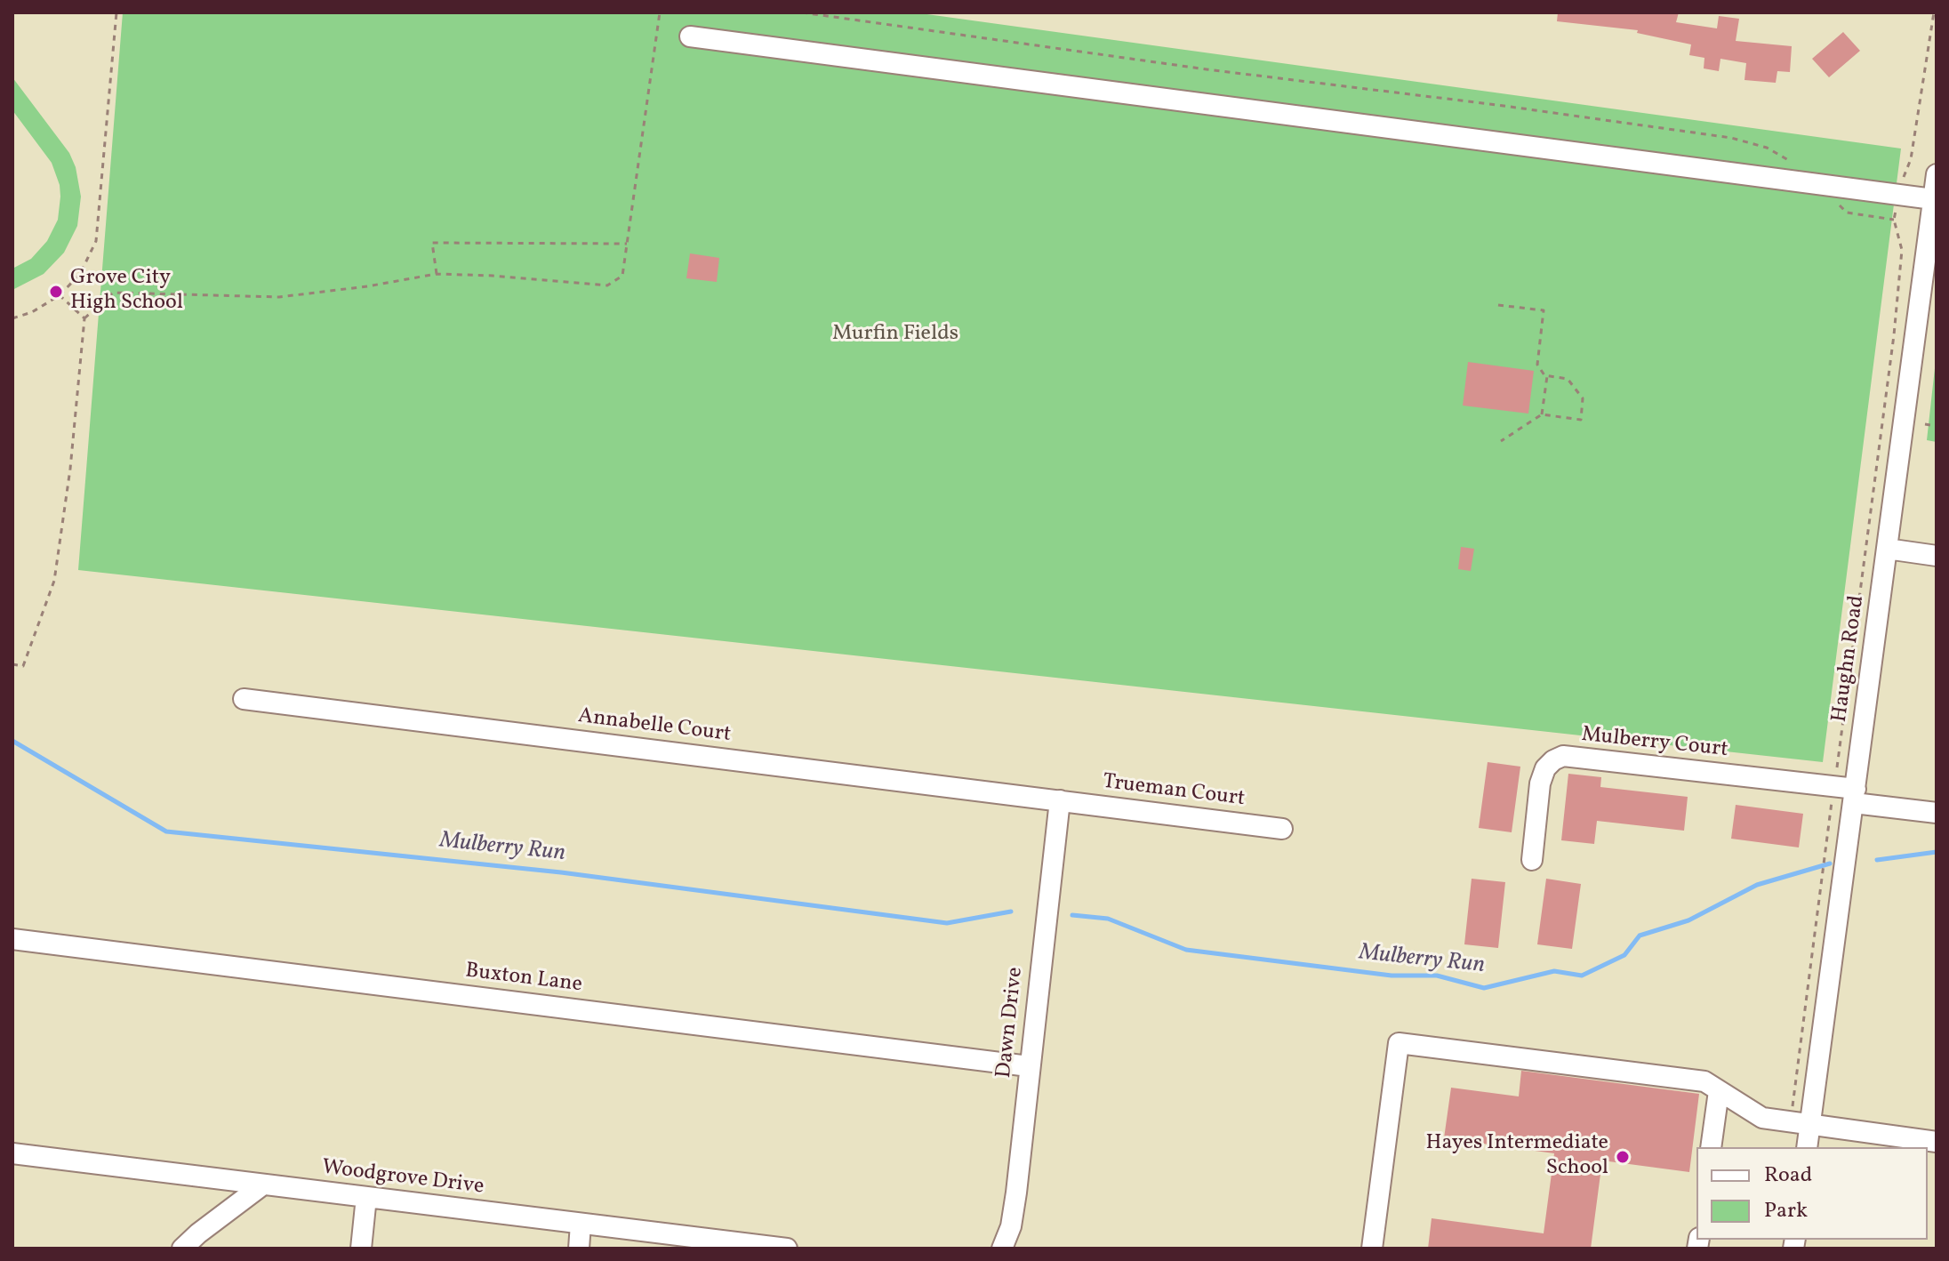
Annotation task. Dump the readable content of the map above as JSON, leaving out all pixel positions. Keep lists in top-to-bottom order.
{
  "streets": {
    "street": [
      "Haughn Road",
      "Annabelle Court",
      "Mulberry Court",
      "Trueman Court",
      "Buxton Lane",
      "Dawn Drive",
      "Woodgrove Drive"
    ]
  },
  "crossings": [
    ["Haughn Road", "Mulberry Court"],
    ["Annabelle Court", "Trueman Court"],
    ["Annabelle Court", "Dawn Drive"],
    ["Trueman Court", "Dawn Drive"],
    ["Buxton Lane", "Dawn Drive"]
  ],
  "water": ["Mulberry Run"],
  "parks": ["Murfin Fields"],
  "places": ["Grove City High School", "Hayes Intermediate School"],
  "legend": ["Road", "Park"]
}
